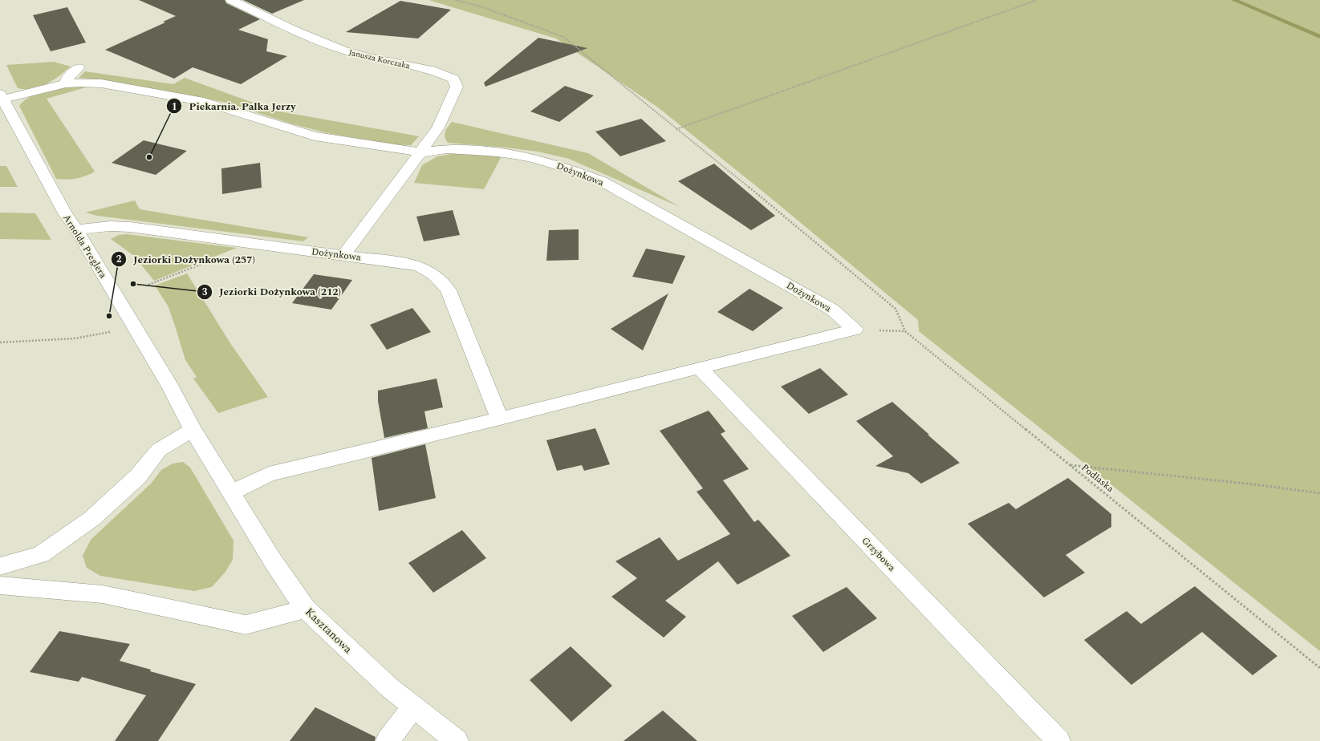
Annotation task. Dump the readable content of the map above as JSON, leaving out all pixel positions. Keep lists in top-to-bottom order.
{
  "streets": {
    "street": [
      "Janusza Korczaka",
      "Dożynkowa",
      "Arnolda Preglera",
      "Grzybowa",
      "Kasztanowa"
    ],
    "path": ["Podlaska"]
  },
  "crossings": [
    ["Janusza Korczaka", "Dożynkowa"],
    ["Dożynkowa", "Arnolda Preglera"],
    ["Arnolda Preglera", "Kasztanowa"]
  ],
  "places": ["Piekarnia. Palka Jerzy", "Jeziorki Dożynkowa (212)", "Jeziorki Dożynkowa (257)"]
}
